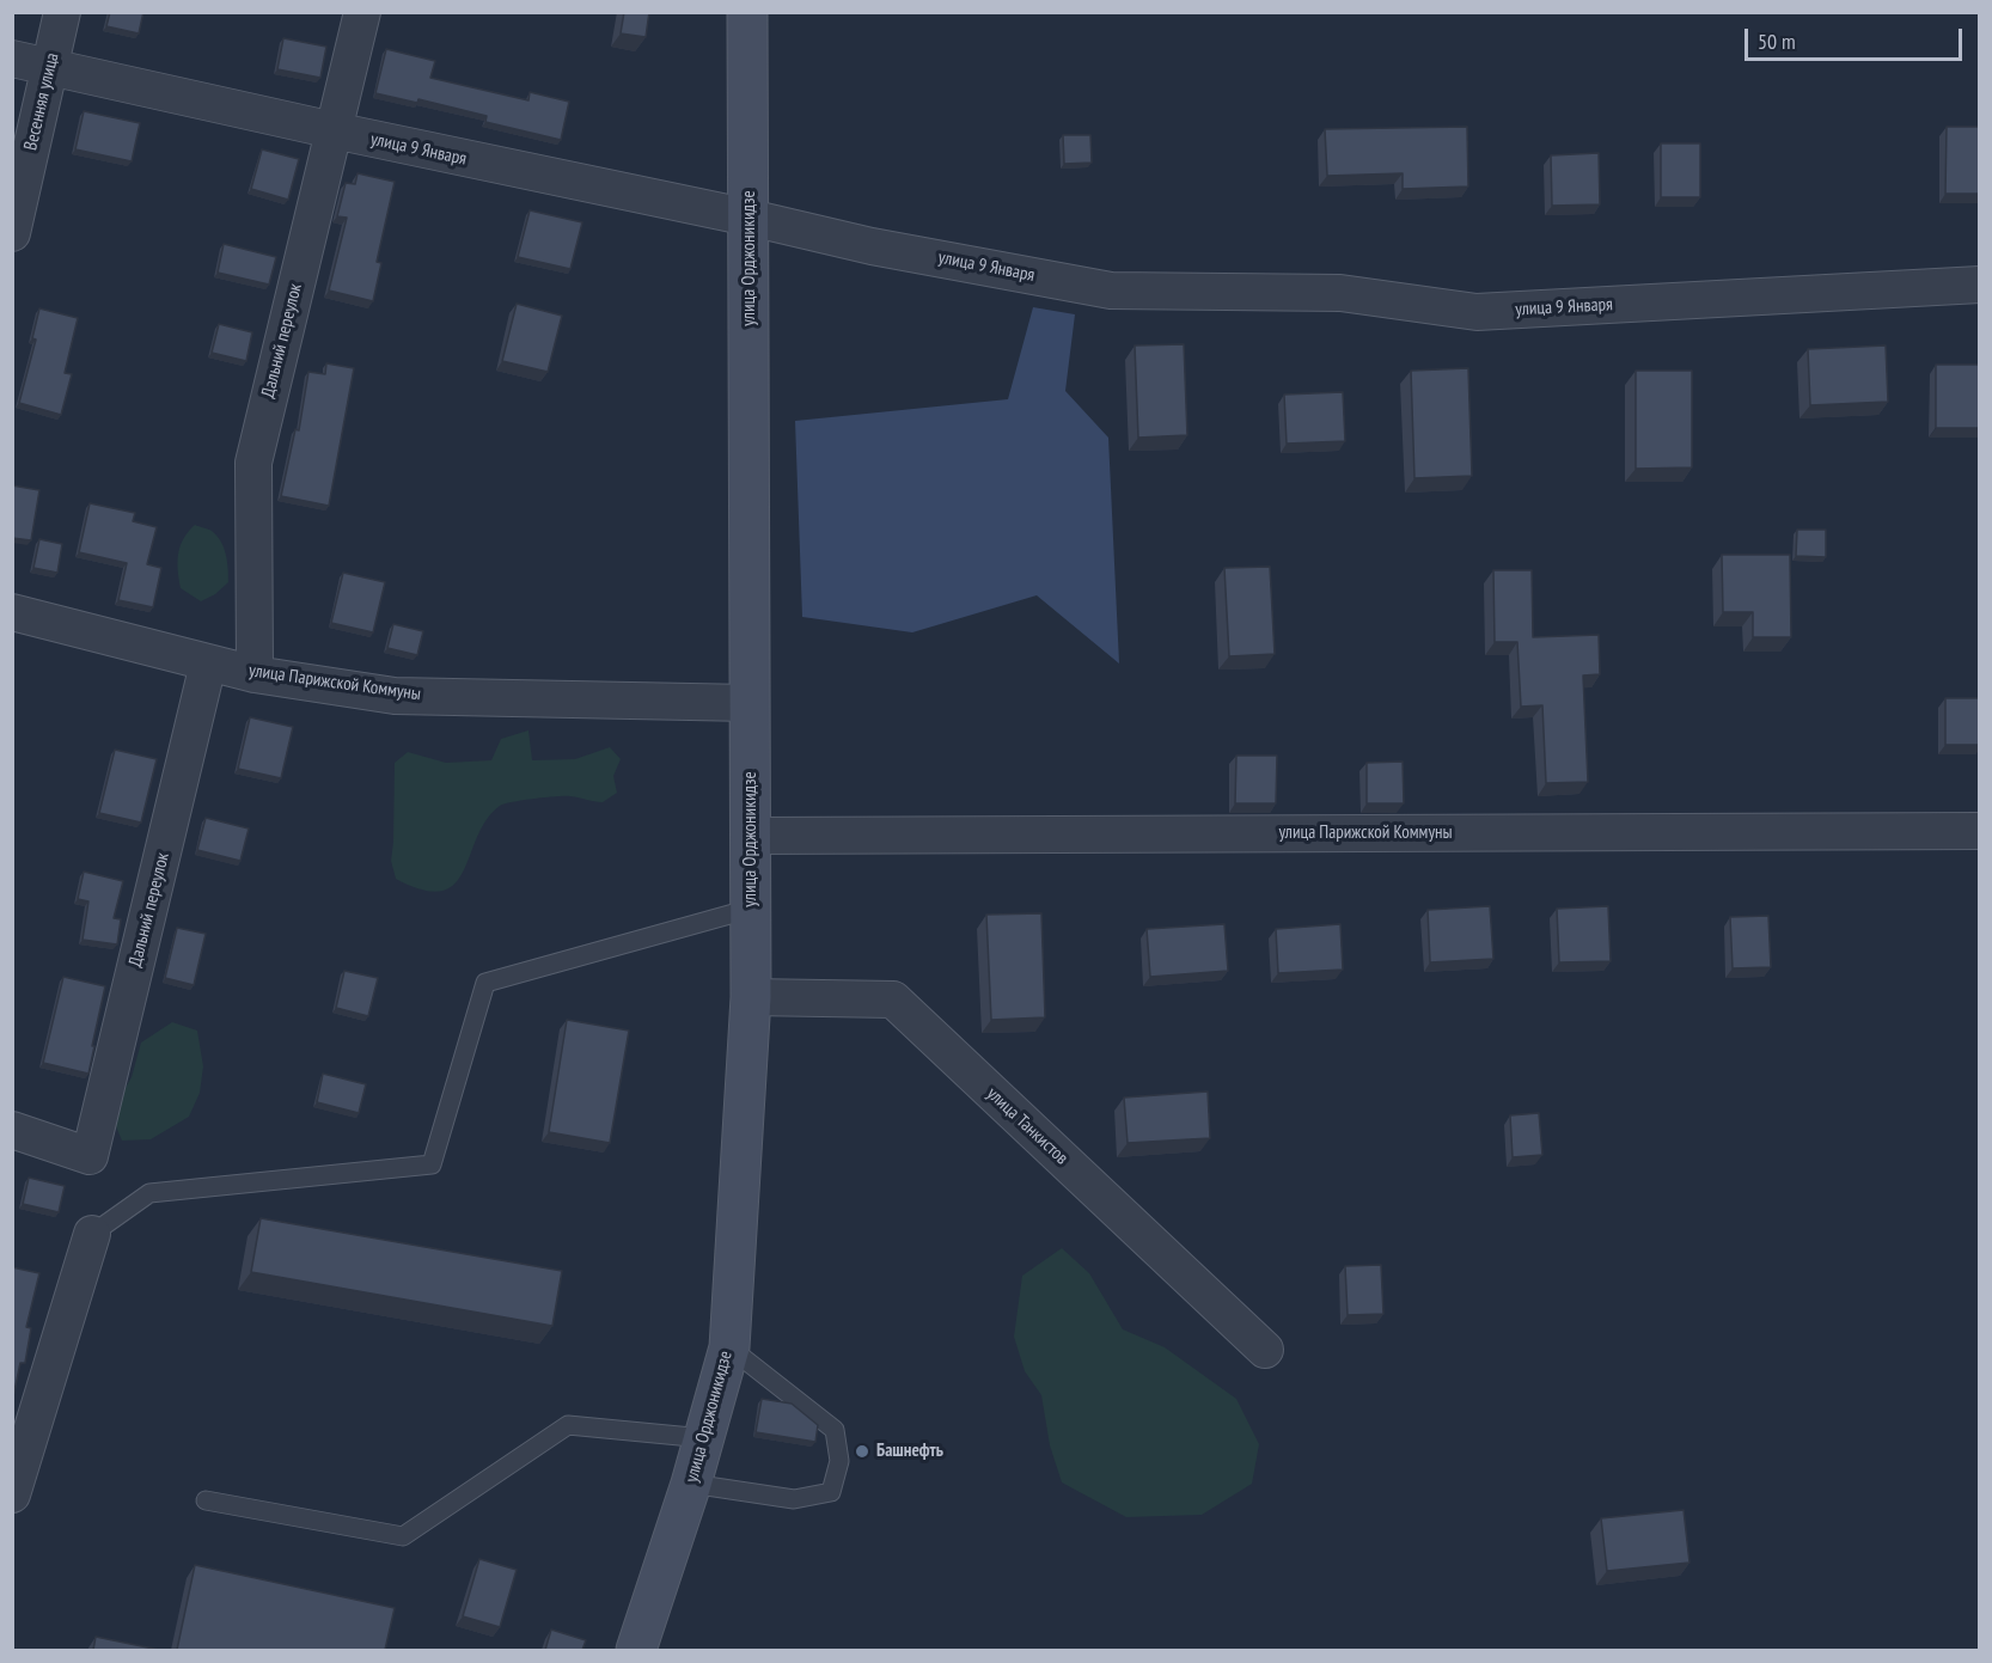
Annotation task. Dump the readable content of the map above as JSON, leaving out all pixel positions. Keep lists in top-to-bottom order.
{
  "streets": {
    "main road": ["улица Орджоникидзе"],
    "street": [
      "Весенняя улица",
      "улица 9 Января",
      "Дальний переулок",
      "улица Парижской Коммуны",
      "улица Танкистов"
    ]
  },
  "crossings": [
    ["Весенняя улица", "улица 9 Января"],
    ["улица 9 Января", "улица Орджоникидзе"],
    ["улица 9 Января", "Дальний переулок"],
    ["улица Орджоникидзе", "улица Парижской Коммуны"],
    ["улица Орджоникидзе", "улица Танкистов"],
    ["Дальний переулок", "улица Парижской Коммуны"]
  ],
  "places": ["Башнефть"],
  "scale_bar": "50 m"
}
